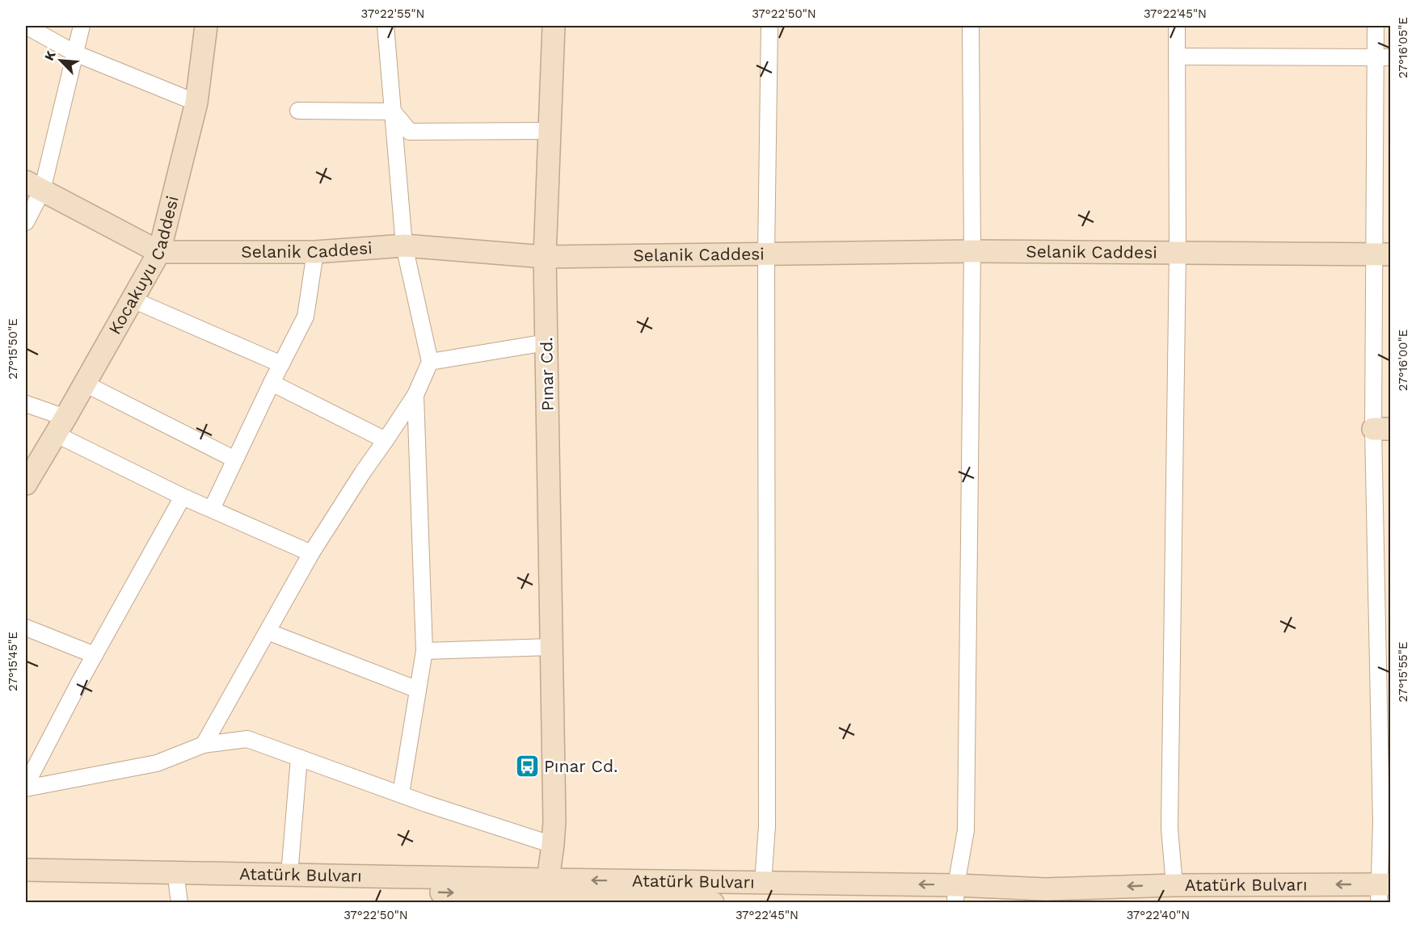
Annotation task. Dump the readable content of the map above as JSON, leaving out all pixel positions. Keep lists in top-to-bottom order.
{
  "streets": {
    "street": [
      "Selanik Caddesi",
      "Kocakuyu Caddesi",
      "Pınar Cd.",
      "Atatürk Bulvarı"
    ]
  },
  "crossings": [
    ["Selanik Caddesi", "Kocakuyu Caddesi"],
    ["Selanik Caddesi", "Pınar Cd."],
    ["Pınar Cd.", "Atatürk Bulvarı"]
  ],
  "places": {
    "bus stop": ["Pınar Cd."]
  },
  "north": "top left",
  "coordinates": [
    "37°22'55\"N",
    "37°22'50\"N",
    "37°22'45\"N",
    "27°16'05\"E",
    "27°15'50\"E",
    "27°16'00\"E",
    "27°15'45\"E",
    "27°15'55\"E",
    "37°22'40\"N"
  ]
}
